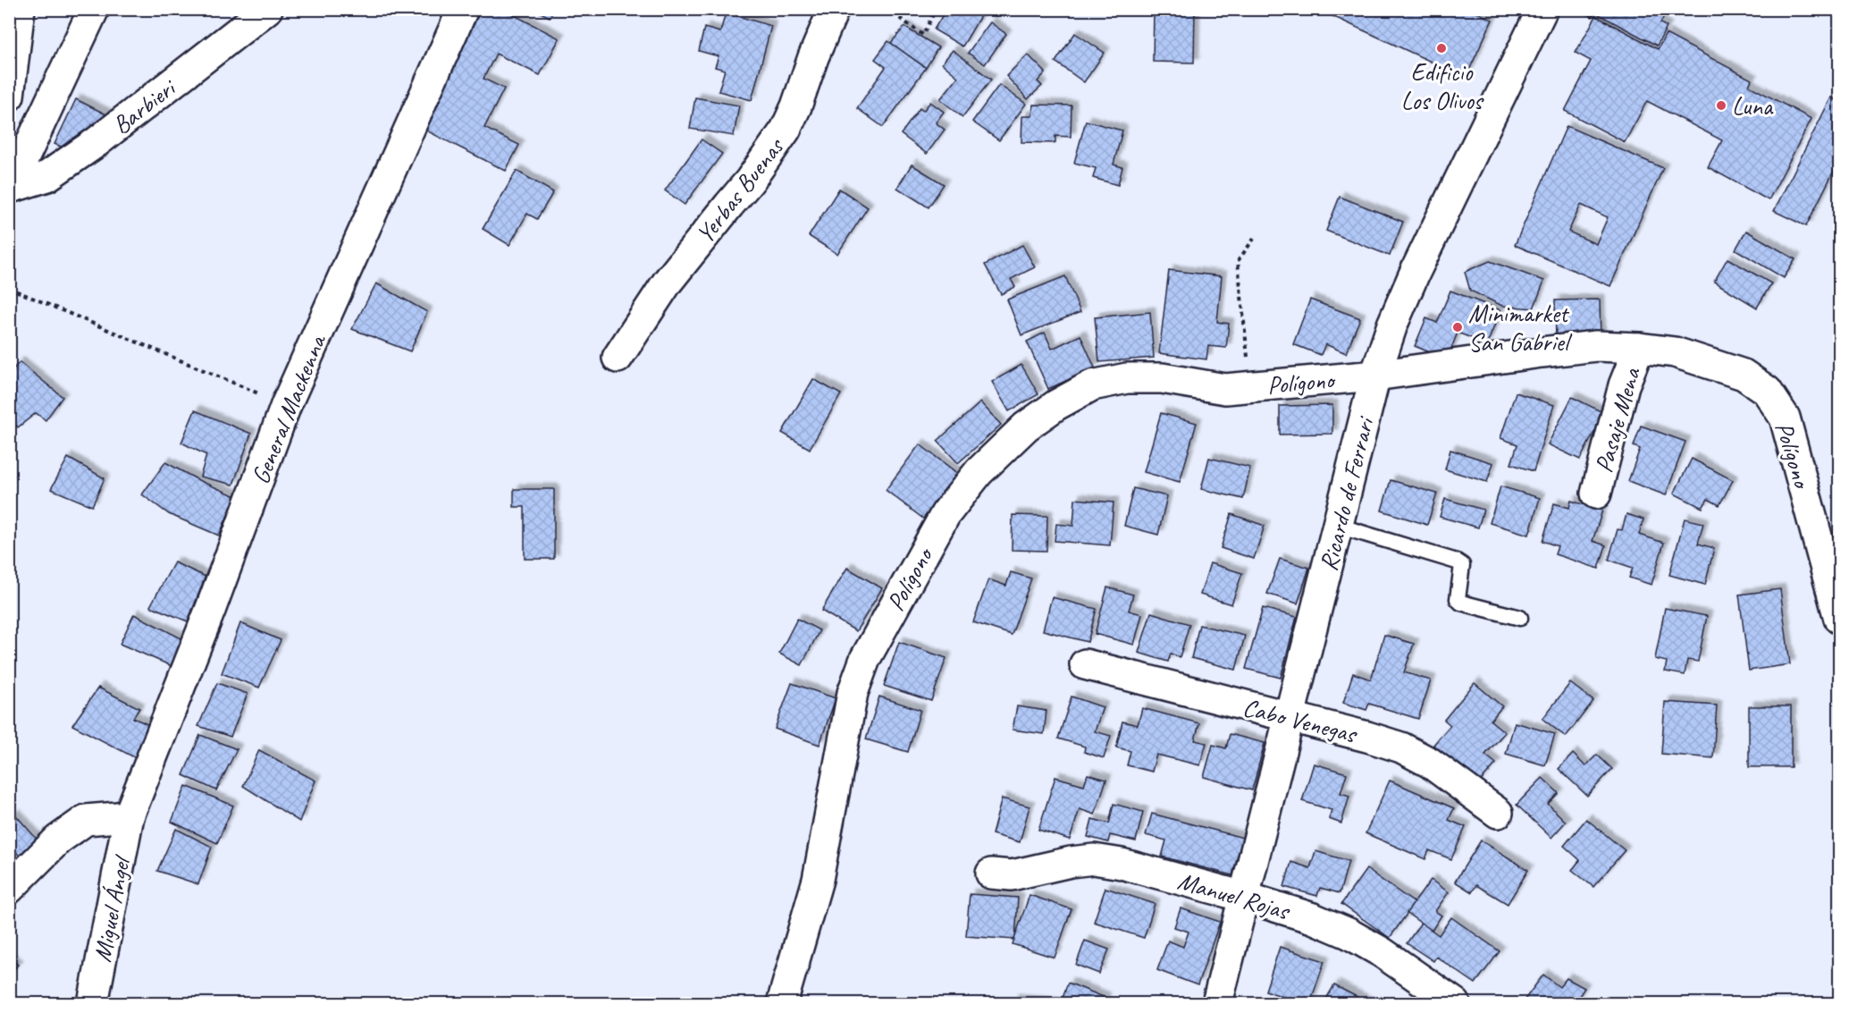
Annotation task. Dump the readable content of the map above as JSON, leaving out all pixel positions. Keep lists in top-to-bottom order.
{
  "streets": {
    "street": [
      "Barbieri",
      "Yerbas Buenas",
      "Polígono",
      "General Mackenna",
      "Pasaje Mena",
      "Ricardo de Ferrari",
      "Cabo Venegas",
      "Manuel Rojas",
      "Miguel Ángel"
    ]
  },
  "crossings": [
    ["Polígono", "Pasaje Mena"],
    ["Polígono", "Ricardo de Ferrari"],
    ["General Mackenna", "Miguel Ángel"],
    ["Ricardo de Ferrari", "Cabo Venegas"],
    ["Ricardo de Ferrari", "Manuel Rojas"]
  ],
  "places": ["Edificio Los Olivos", "Luna", "Minimarket San Gabriel"]
}
